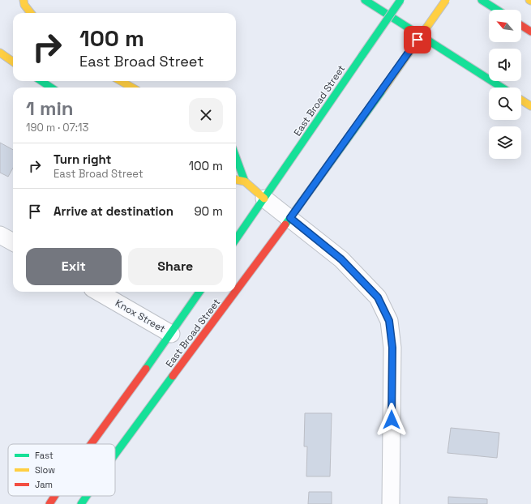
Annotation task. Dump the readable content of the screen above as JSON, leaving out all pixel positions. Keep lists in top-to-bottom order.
{
  "streets": {
    "main road": ["East Broad Street"],
    "street": ["Knox Street"]
  },
  "crossings": [
    ["East Broad Street", "Knox Street"]
  ],
  "legend": ["Fast", "Slow", "Jam"],
  "north": "top left",
  "page": {
    "turn": ["100 m", "East Broad Street"],
    "heading": ["1 min", "190 m · 07:13"],
    "list": [
      {
        "name": "Turn right",
        "note": "East Broad Street",
        "value": "100 m"
      },
      {
        "name": "Arrive at destination",
        "value": "90 m"
      }
    ],
    "buttons": ["Exit", "Share"]
  }
}
